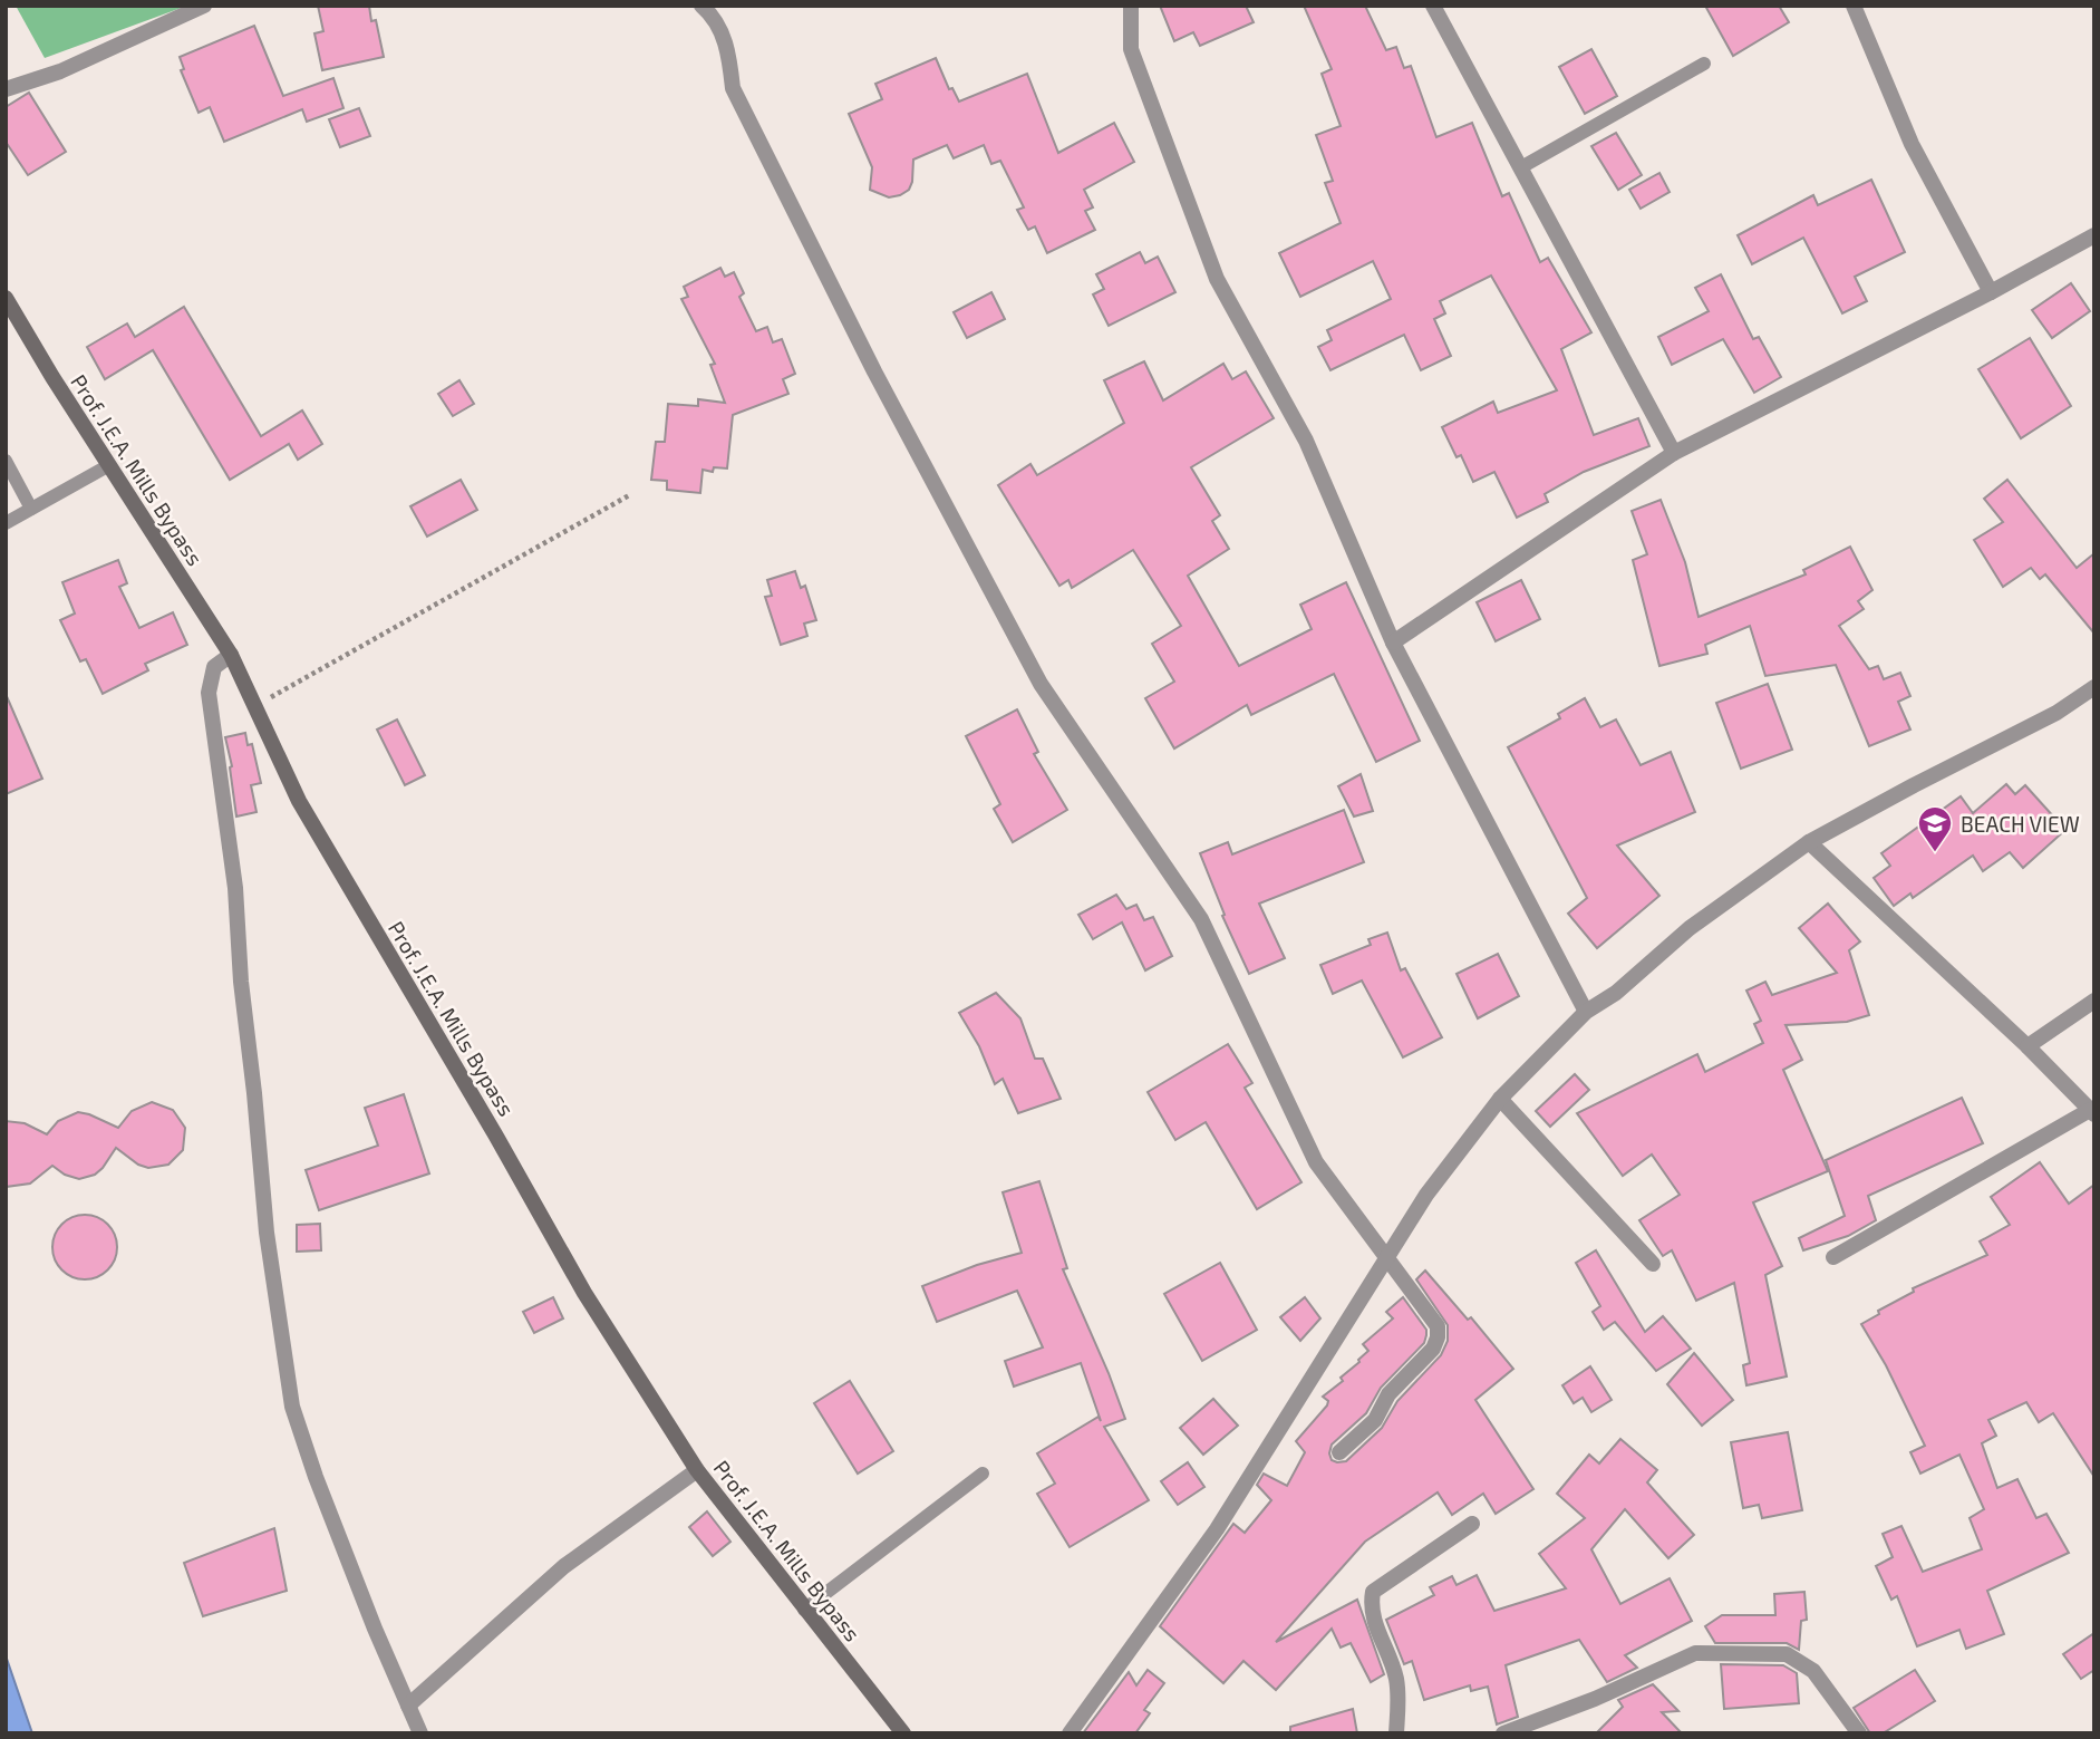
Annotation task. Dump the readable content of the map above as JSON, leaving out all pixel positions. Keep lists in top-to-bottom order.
{
  "streets": {
    "street": ["Prof. J.E.A. Mills Bypass"]
  },
  "places": {
    "school or university": ["BEACH VIEW"]
  }
}
